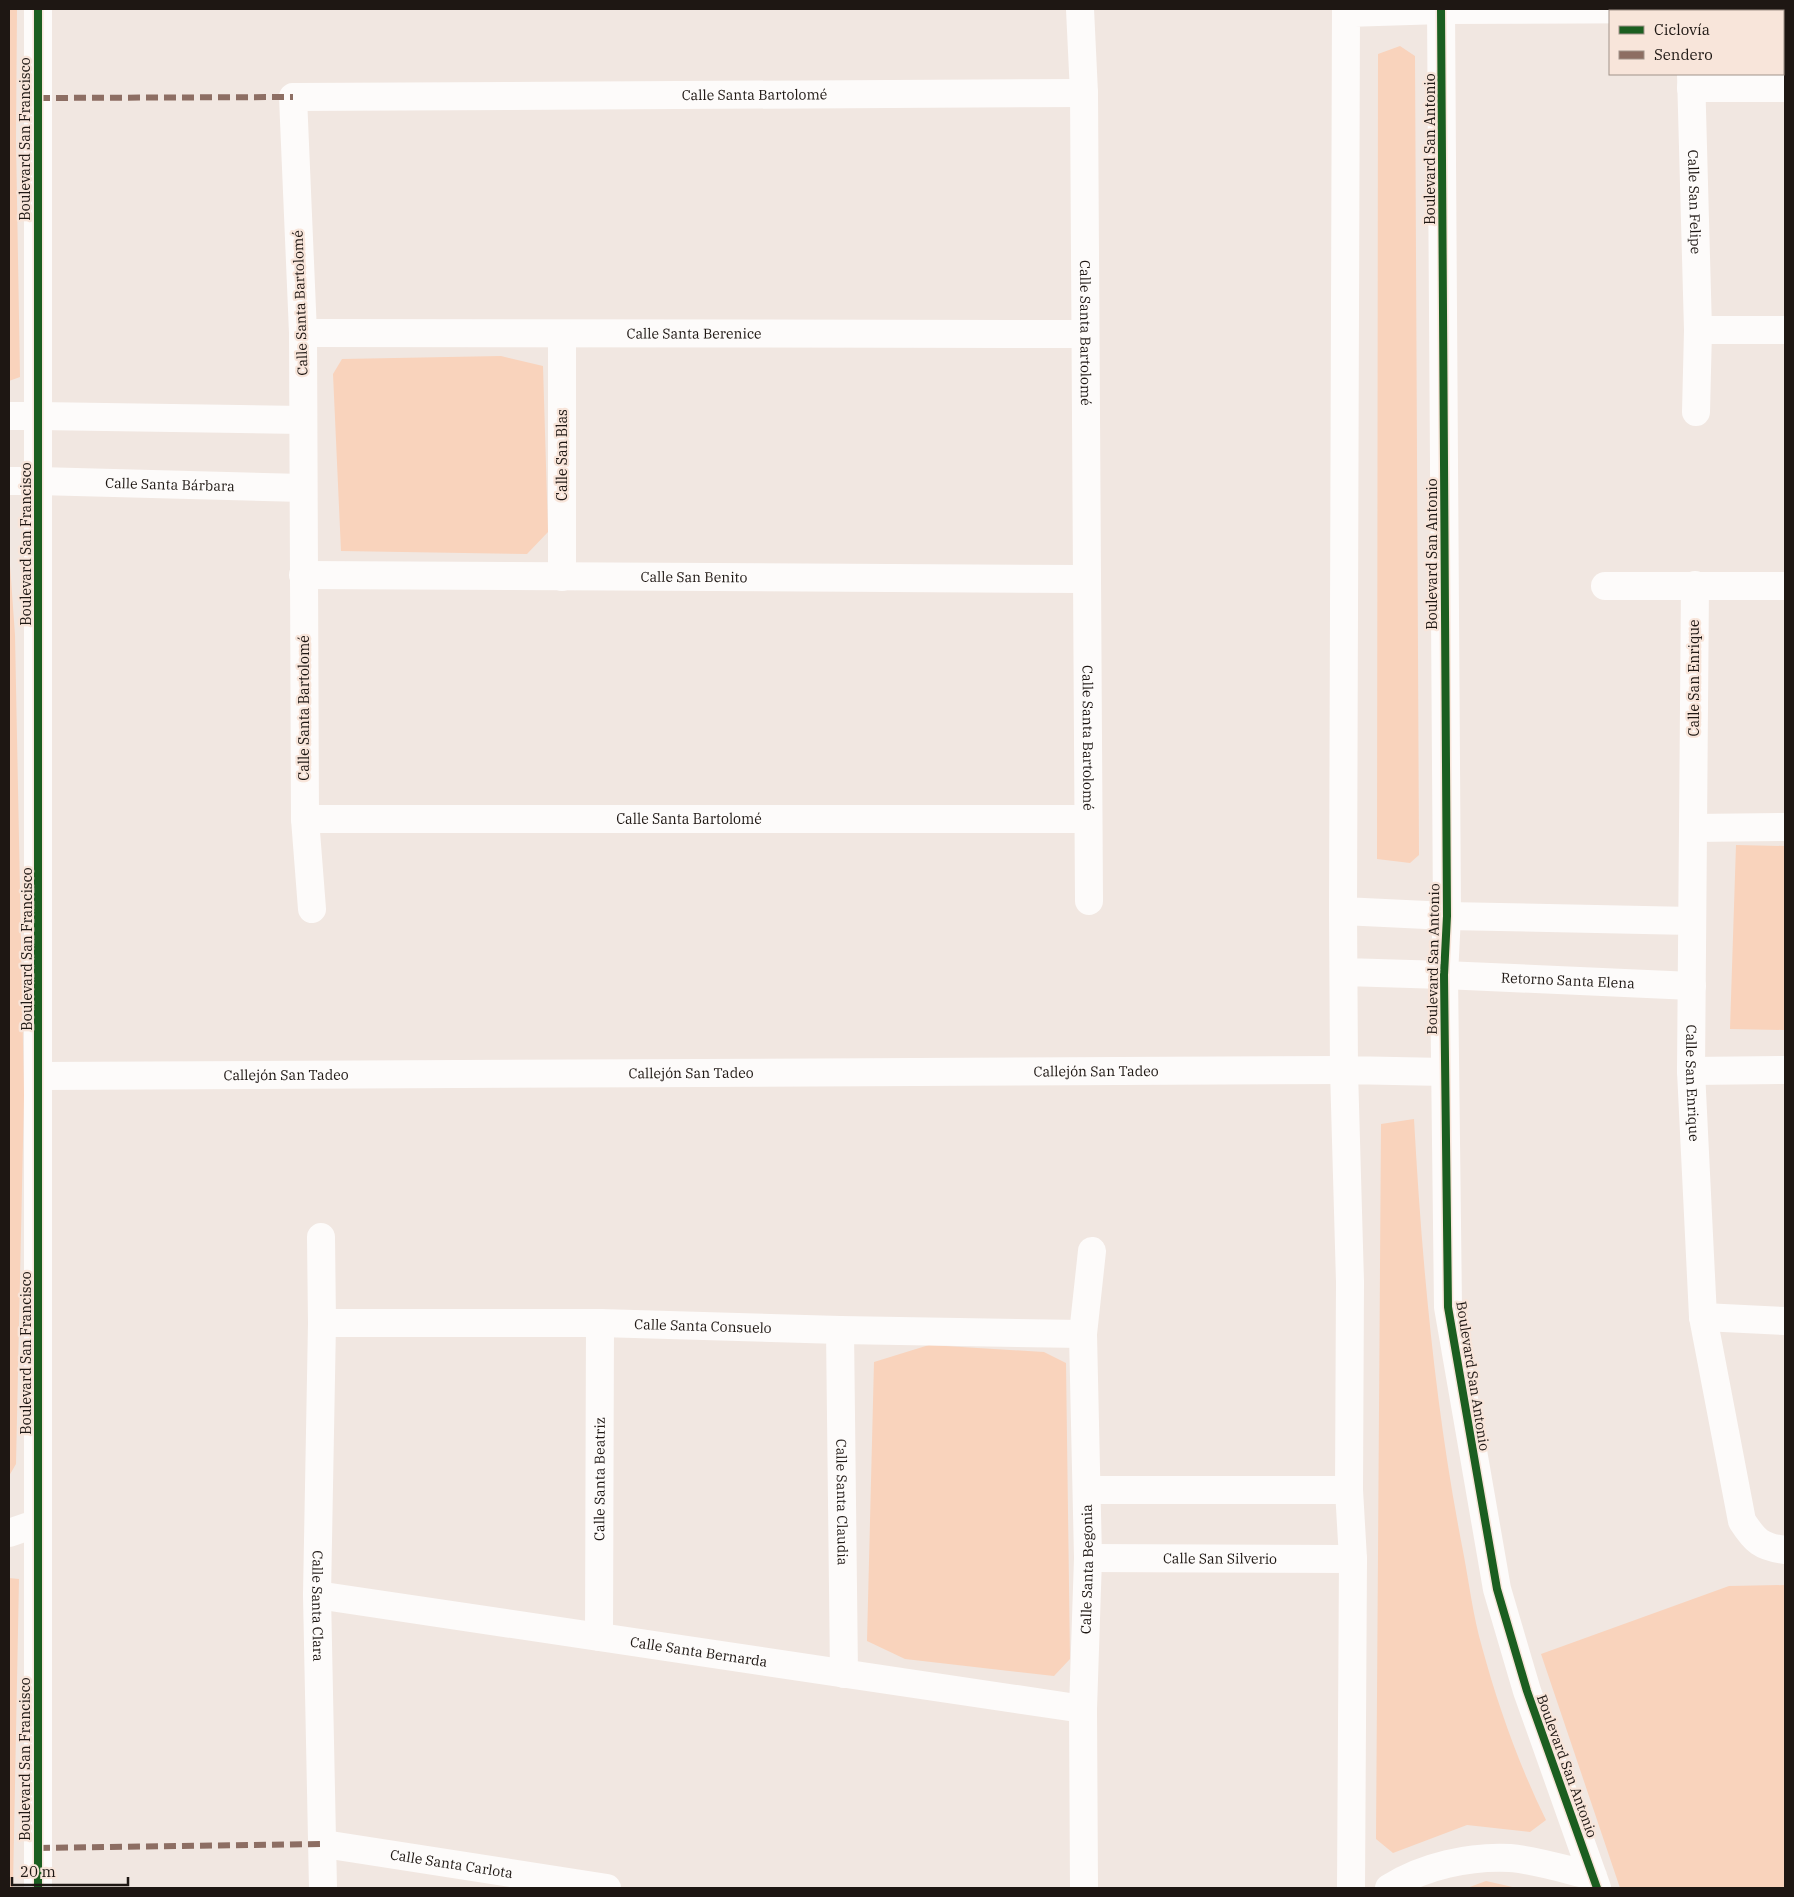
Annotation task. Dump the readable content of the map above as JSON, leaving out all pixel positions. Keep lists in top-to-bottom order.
{
  "streets": {
    "street": [
      "Calle Santa Bartolomé",
      "Boulevard San Francisco",
      "Boulevard San Antonio",
      "Calle San Felipe",
      "Calle Santa Berenice",
      "Calle San Blas",
      "Calle Santa Bárbara",
      "Calle San Benito",
      "Calle San Enrique",
      "Retorno Santa Elena",
      "Callejón San Tadeo",
      "Calle Santa Consuelo",
      "Calle Santa Beatriz",
      "Calle Santa Claudia",
      "Calle San Silverio",
      "Calle Santa Begonia",
      "Calle Santa Clara",
      "Calle Santa Bernarda",
      "Calle Santa Carlota"
    ]
  },
  "crossings": [
    ["Calle Santa Bartolomé", "Calle Santa Berenice"],
    ["Calle Santa Bartolomé", "Calle Santa Bárbara"],
    ["Calle Santa Bartolomé", "Calle San Benito"],
    ["Boulevard San Francisco", "Calle Santa Bárbara"],
    ["Boulevard San Francisco", "Callejón San Tadeo"],
    ["Boulevard San Antonio", "Retorno Santa Elena"],
    ["Boulevard San Antonio", "Callejón San Tadeo"],
    ["Calle Santa Berenice", "Calle San Blas"],
    ["Calle San Blas", "Calle San Benito"],
    ["Calle San Enrique", "Retorno Santa Elena"],
    ["Calle Santa Consuelo", "Calle Santa Beatriz"],
    ["Calle Santa Consuelo", "Calle Santa Claudia"],
    ["Calle Santa Consuelo", "Calle Santa Begonia"],
    ["Calle Santa Consuelo", "Calle Santa Clara"],
    ["Calle Santa Beatriz", "Calle Santa Bernarda"],
    ["Calle Santa Claudia", "Calle Santa Bernarda"],
    ["Calle San Silverio", "Calle Santa Begonia"],
    ["Calle Santa Begonia", "Calle Santa Bernarda"],
    ["Calle Santa Clara", "Calle Santa Bernarda"],
    ["Calle Santa Clara", "Calle Santa Carlota"]
  ],
  "legend": ["Ciclovía", "Sendero"],
  "scale_bar": "20 m"
}
